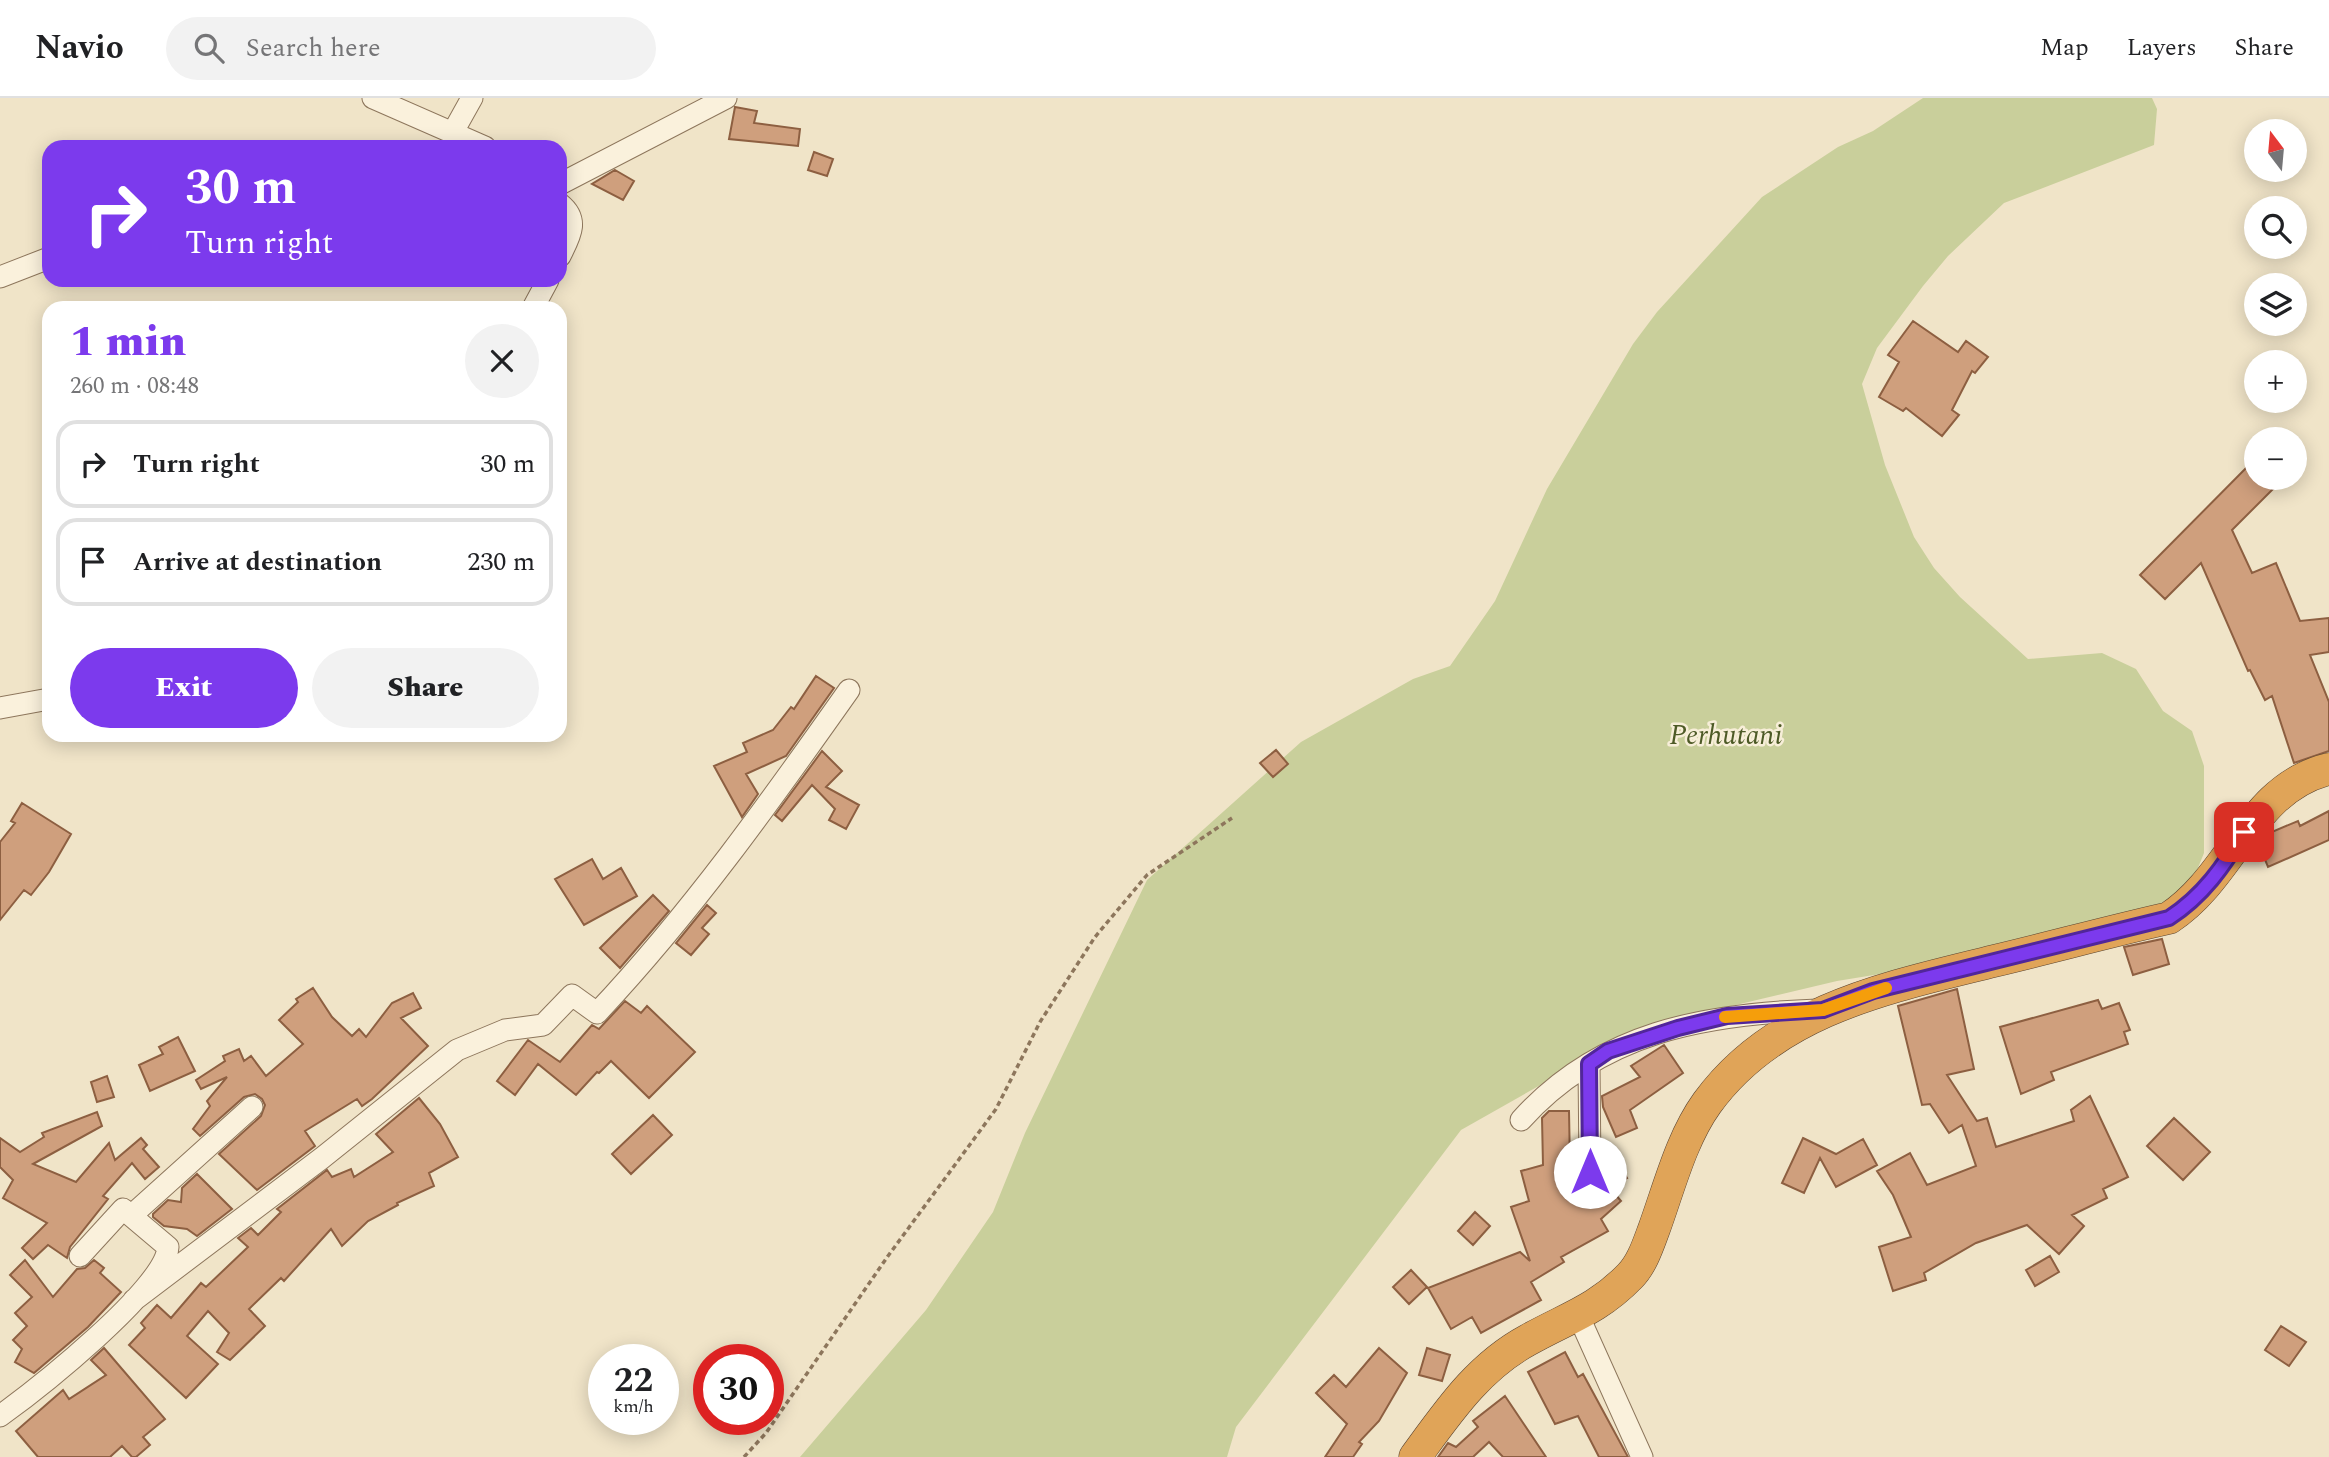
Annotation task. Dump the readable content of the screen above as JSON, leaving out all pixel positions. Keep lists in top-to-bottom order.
{
  "parks": ["Perhutani"],
  "north": "top",
  "page": {
    "header": "Navio",
    "search": "Search here",
    "nav": ["Map", "Layers", "Share"],
    "map_buttons": ["+", "−"],
    "turn": ["30 m", "Turn right"],
    "heading": ["1 min", "260 m · 08:48"],
    "list": [
      {
        "name": "Turn right",
        "value": "30 m"
      },
      {
        "name": "Arrive at destination",
        "value": "230 m"
      }
    ],
    "buttons": ["Exit", "Share"],
    "speed": "22 km/h",
    "limit": "30"
  }
}
